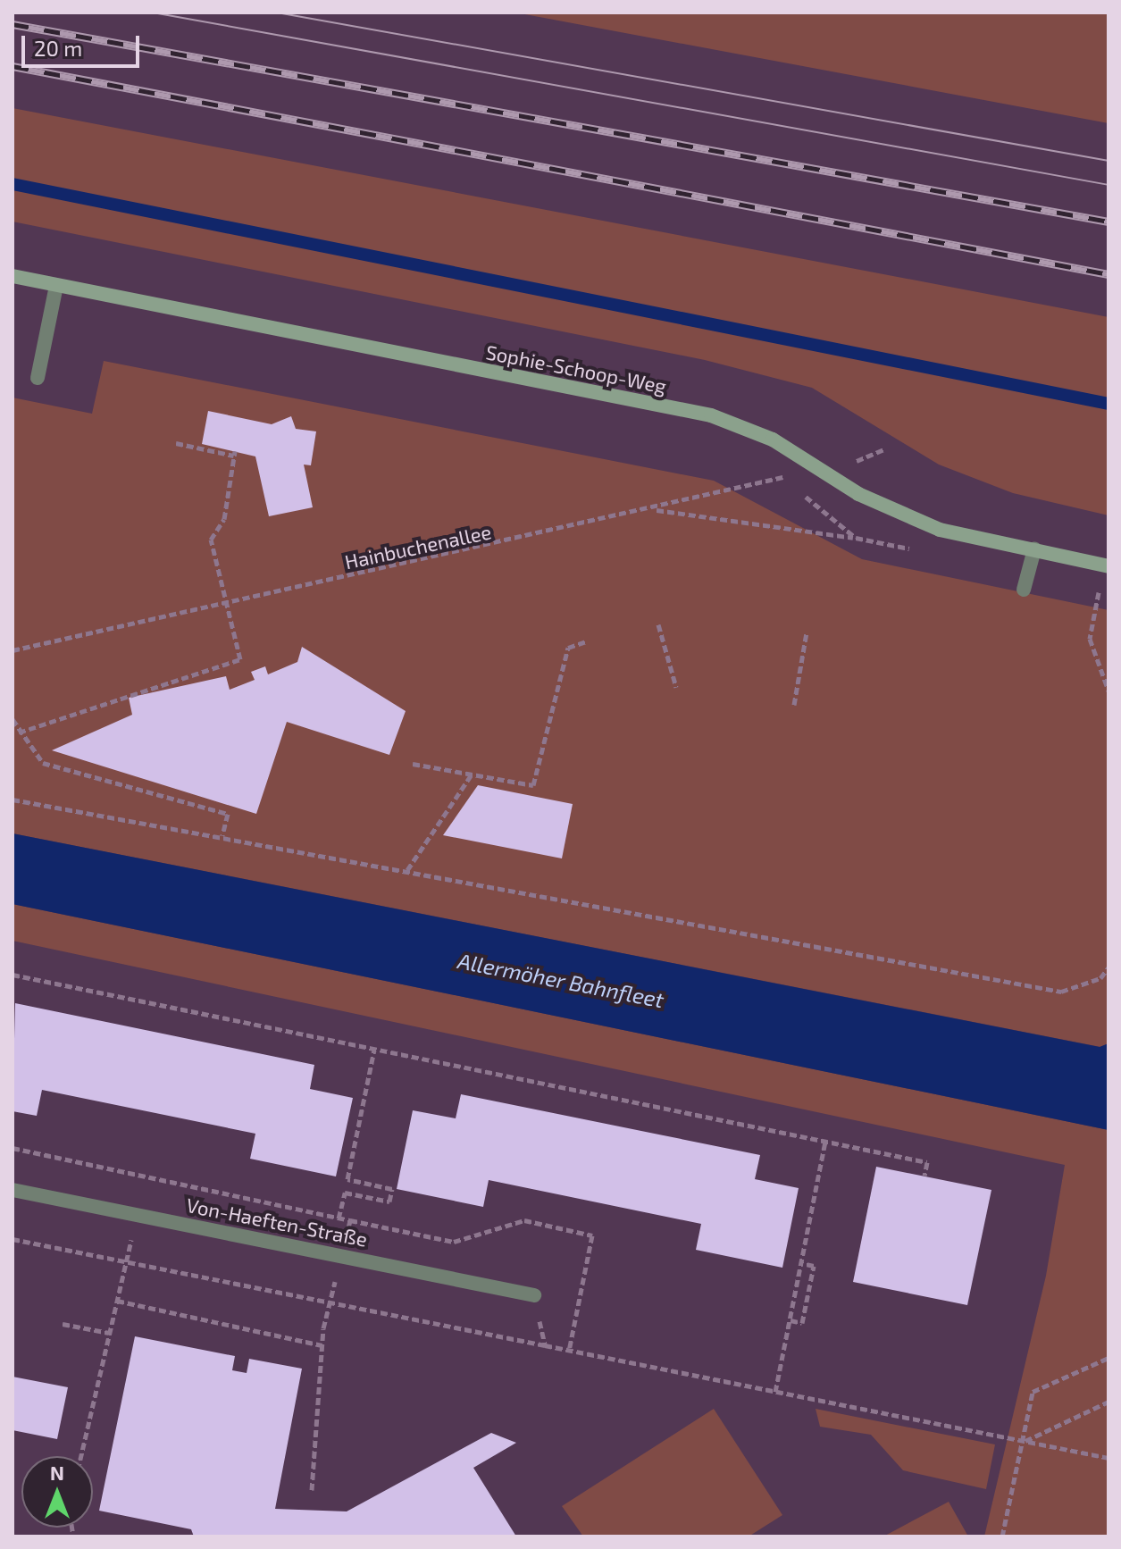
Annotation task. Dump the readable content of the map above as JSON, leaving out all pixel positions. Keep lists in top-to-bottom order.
{
  "streets": {
    "street": ["Sophie-Schoop-Weg", "Von-Haeften-Straße"],
    "path": ["Hainbuchenallee"]
  },
  "crossings": [
    ["Sophie-Schoop-Weg", "Hainbuchenallee"]
  ],
  "water": ["Allermöher Bahnfleet"],
  "scale_bar": "20 m",
  "north": "top"
}
